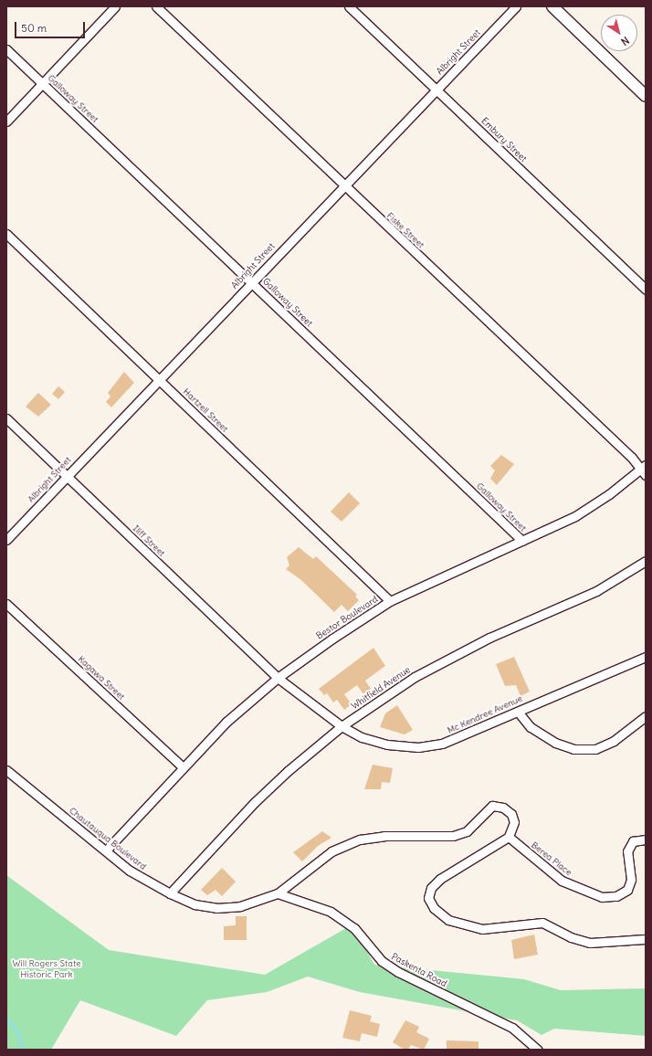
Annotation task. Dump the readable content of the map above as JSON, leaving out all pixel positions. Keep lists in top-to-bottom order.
{
  "streets": {
    "street": [
      "Albright Street",
      "Galloway Street",
      "Embury Street",
      "Fiske Street",
      "Hartzell Street",
      "Iliff Street",
      "Bestor Boulevard",
      "Kagawa Street",
      "Whitfield Avenue",
      "Mc Kendree Avenue",
      "Chautauqua Boulevard",
      "Berea Place",
      "Paskenta Road"
    ]
  },
  "crossings": [
    ["Albright Street", "Galloway Street"],
    ["Albright Street", "Embury Street"],
    ["Albright Street", "Fiske Street"],
    ["Albright Street", "Hartzell Street"],
    ["Albright Street", "Iliff Street"],
    ["Galloway Street", "Bestor Boulevard"],
    ["Fiske Street", "Bestor Boulevard"],
    ["Hartzell Street", "Bestor Boulevard"],
    ["Iliff Street", "Bestor Boulevard"],
    ["Iliff Street", "Mc Kendree Avenue"],
    ["Bestor Boulevard", "Kagawa Street"],
    ["Bestor Boulevard", "Mc Kendree Avenue"],
    ["Bestor Boulevard", "Chautauqua Boulevard"],
    ["Whitfield Avenue", "Mc Kendree Avenue"],
    ["Whitfield Avenue", "Chautauqua Boulevard"],
    ["Chautauqua Boulevard", "Berea Place"],
    ["Chautauqua Boulevard", "Paskenta Road"]
  ],
  "parks": ["Will Rogers State Historic Park"],
  "scale_bar": "50 m",
  "north": "bottom right"
}
